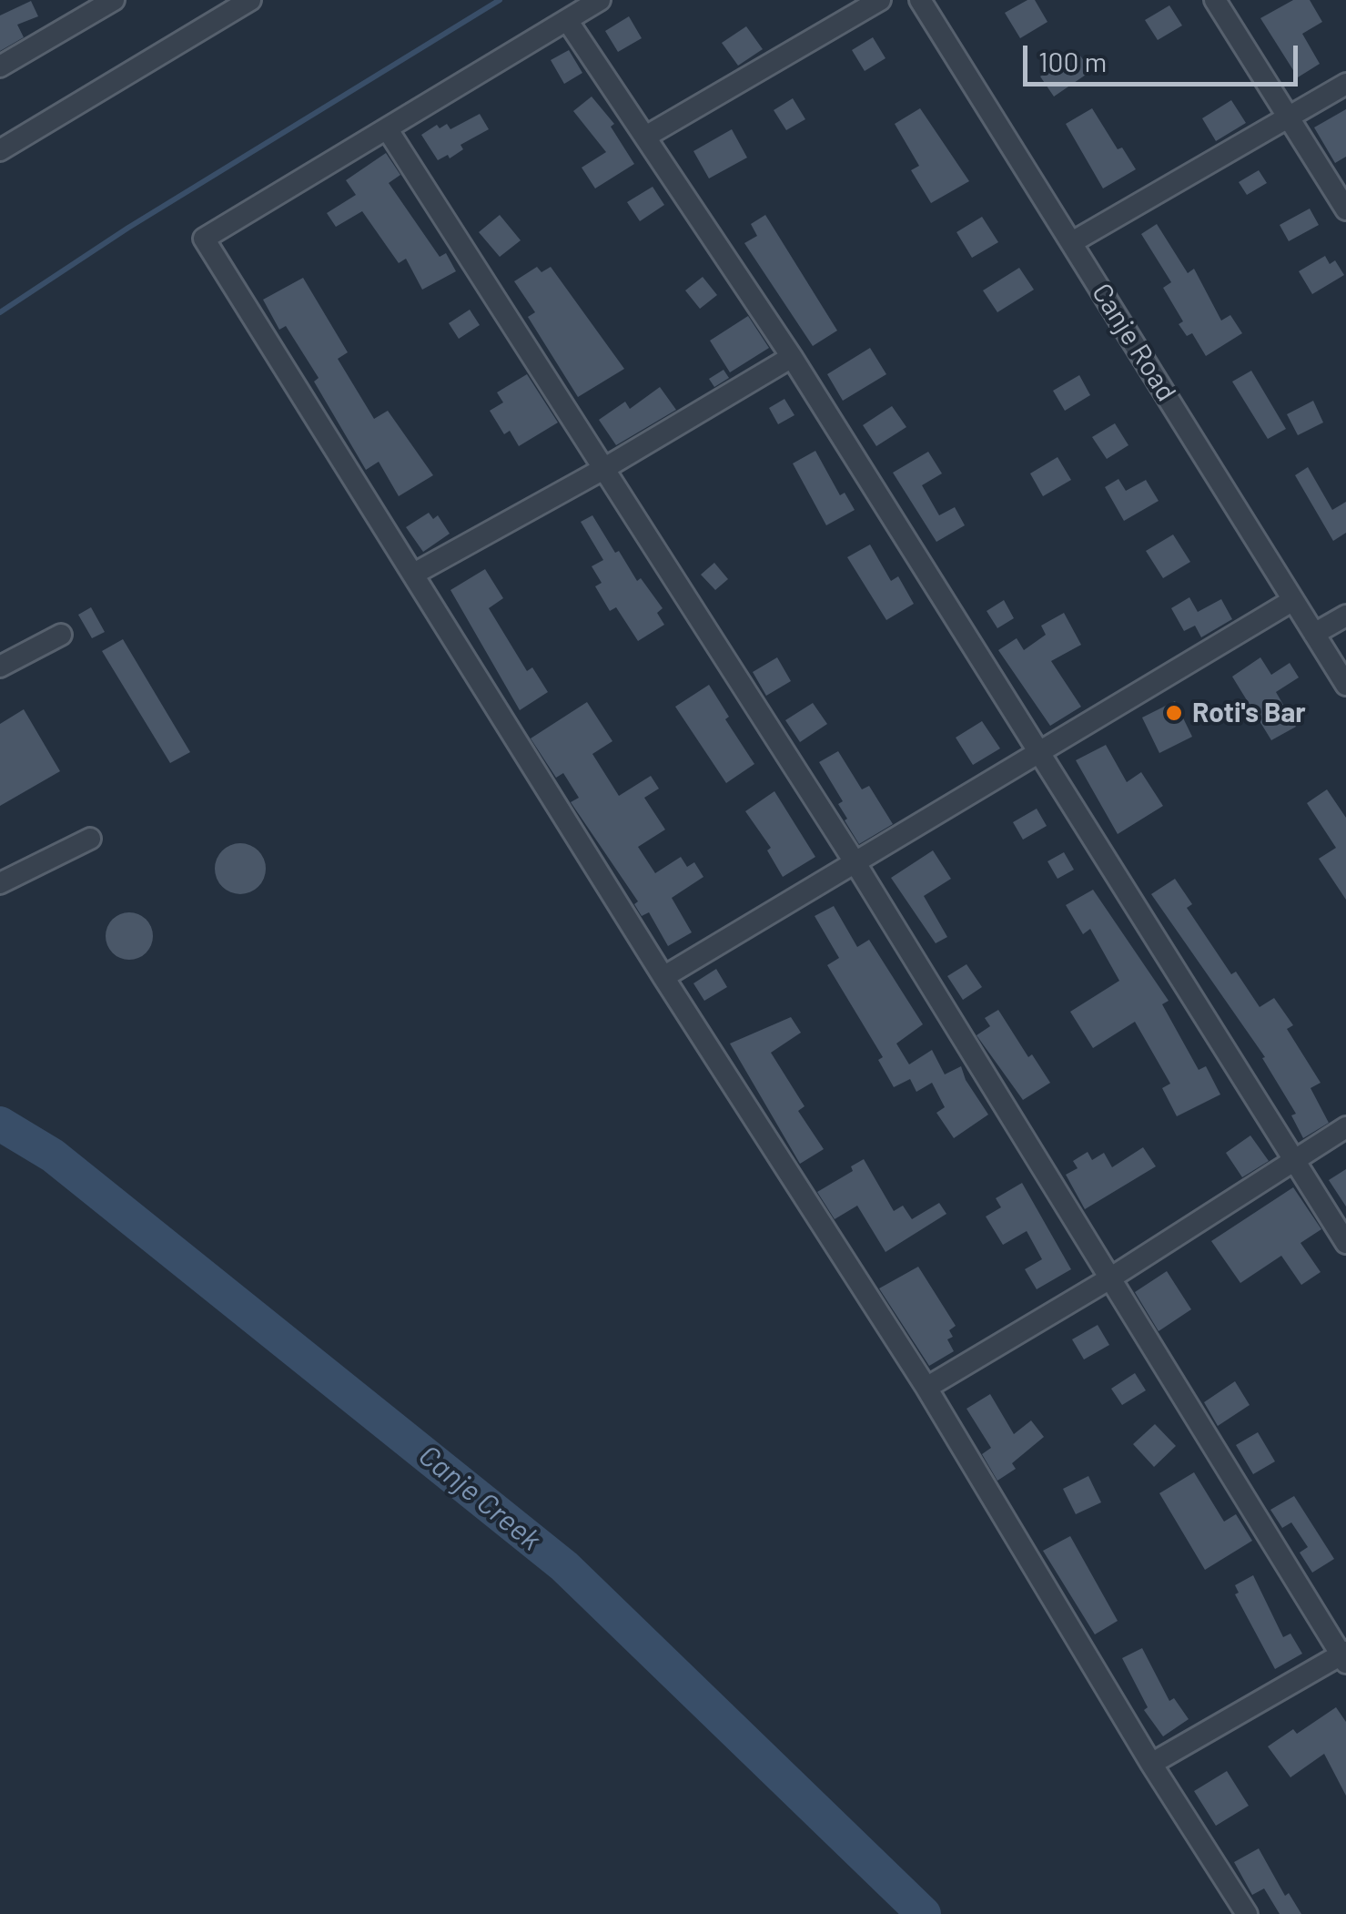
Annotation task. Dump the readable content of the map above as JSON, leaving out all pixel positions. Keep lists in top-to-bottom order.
{
  "streets": {
    "street": ["Canje Road"]
  },
  "water": ["Canje Creek"],
  "places": ["Roti's Bar"],
  "scale_bar": "100 m"
}
